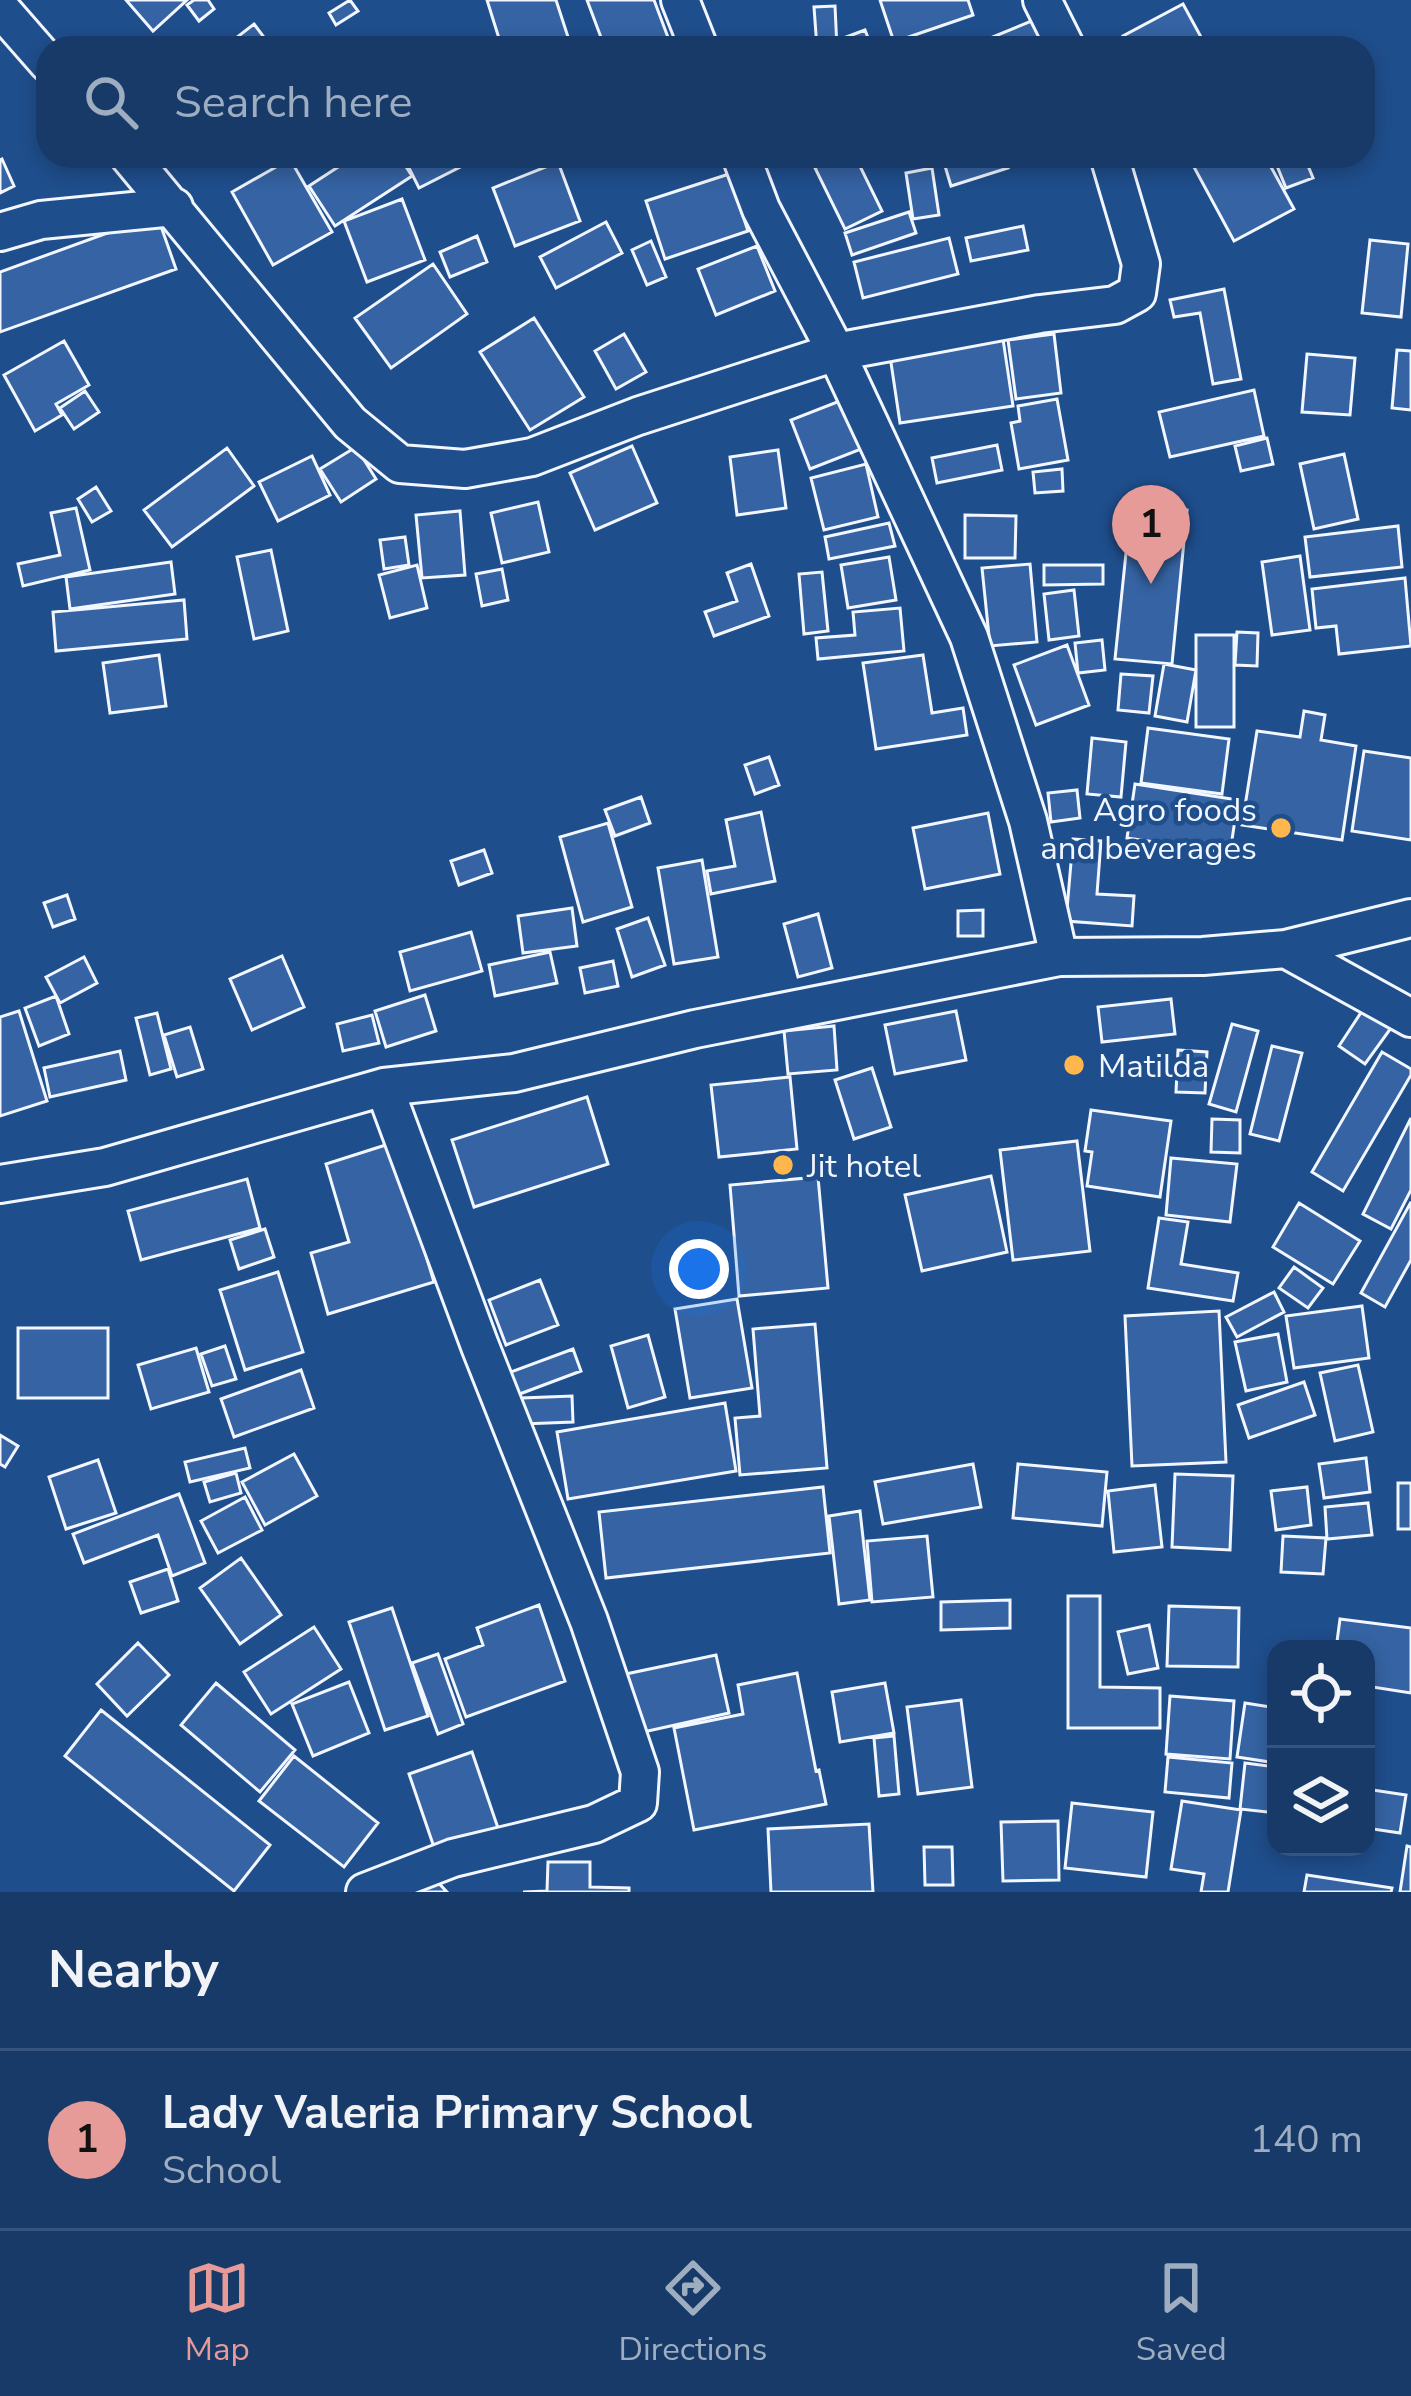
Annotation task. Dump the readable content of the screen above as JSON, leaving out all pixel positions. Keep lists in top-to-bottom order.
{
  "places": ["Agro foods and beverages", "Matilda", "Jit hotel"],
  "page": {
    "search": "Search here",
    "pins": "1",
    "heading": "Nearby",
    "list": [
      {
        "mark": "1",
        "name": "Lady Valeria Primary School",
        "note": "School",
        "value": "140 m"
      }
    ],
    "nav": ["Map", "Directions", "Saved"]
  }
}
